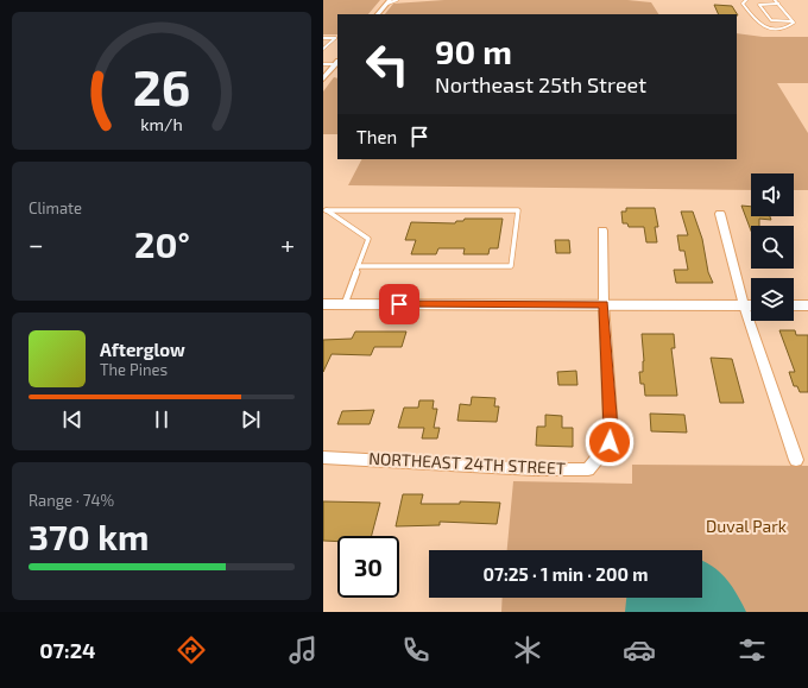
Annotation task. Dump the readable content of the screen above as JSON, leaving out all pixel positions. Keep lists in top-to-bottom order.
{
  "streets": {
    "street": ["NORTHEAST 24TH STREET"]
  },
  "parks": ["Duval Park"],
  "page": {
    "turn": ["90 m", "Northeast 25th Street"],
    "then": "Then",
    "tile": [
      "Climate",
      ["Range · 74%", "370 km"]
    ],
    "heat": ["−", "20°", "+"],
    "song": ["Afterglow", "The Pines"],
    "limit": "30",
    "trip": "07:25 · 1 min · 200 m",
    "tabs": "07:24",
    "gauge": ["26", "km/h"]
  }
}
